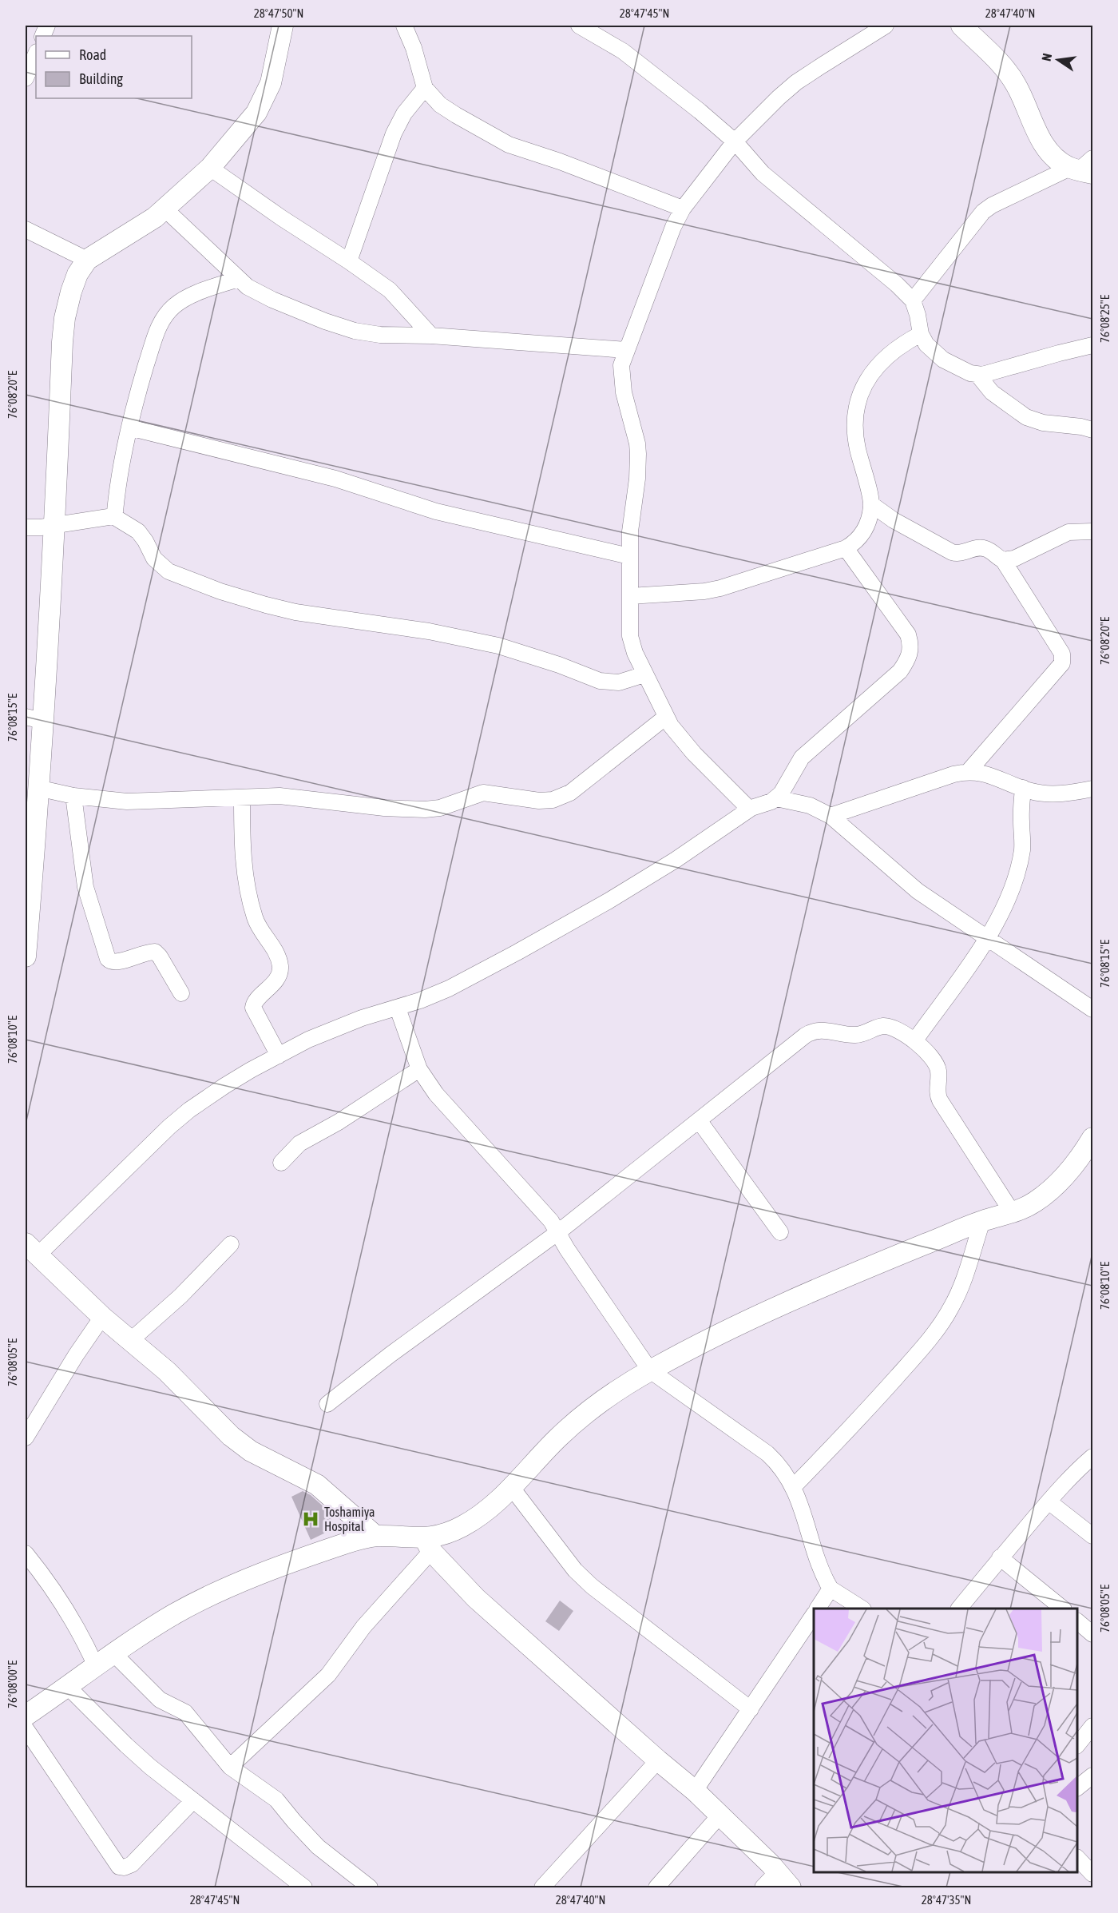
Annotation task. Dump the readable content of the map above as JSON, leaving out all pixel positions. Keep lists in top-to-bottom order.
{
  "places": {
    "hospital": ["Toshamiya Hospital"]
  },
  "legend": ["Road", "Building"],
  "north": "left",
  "coordinates": [
    "28°47'50\"N",
    "28°47'45\"N",
    "28°47'40\"N",
    "76°08'25\"E",
    "76°08'20\"E",
    "76°08'15\"E",
    "76°08'10\"E",
    "76°08'05\"E",
    "76°08'00\"E",
    "28°47'35\"N"
  ]
}
